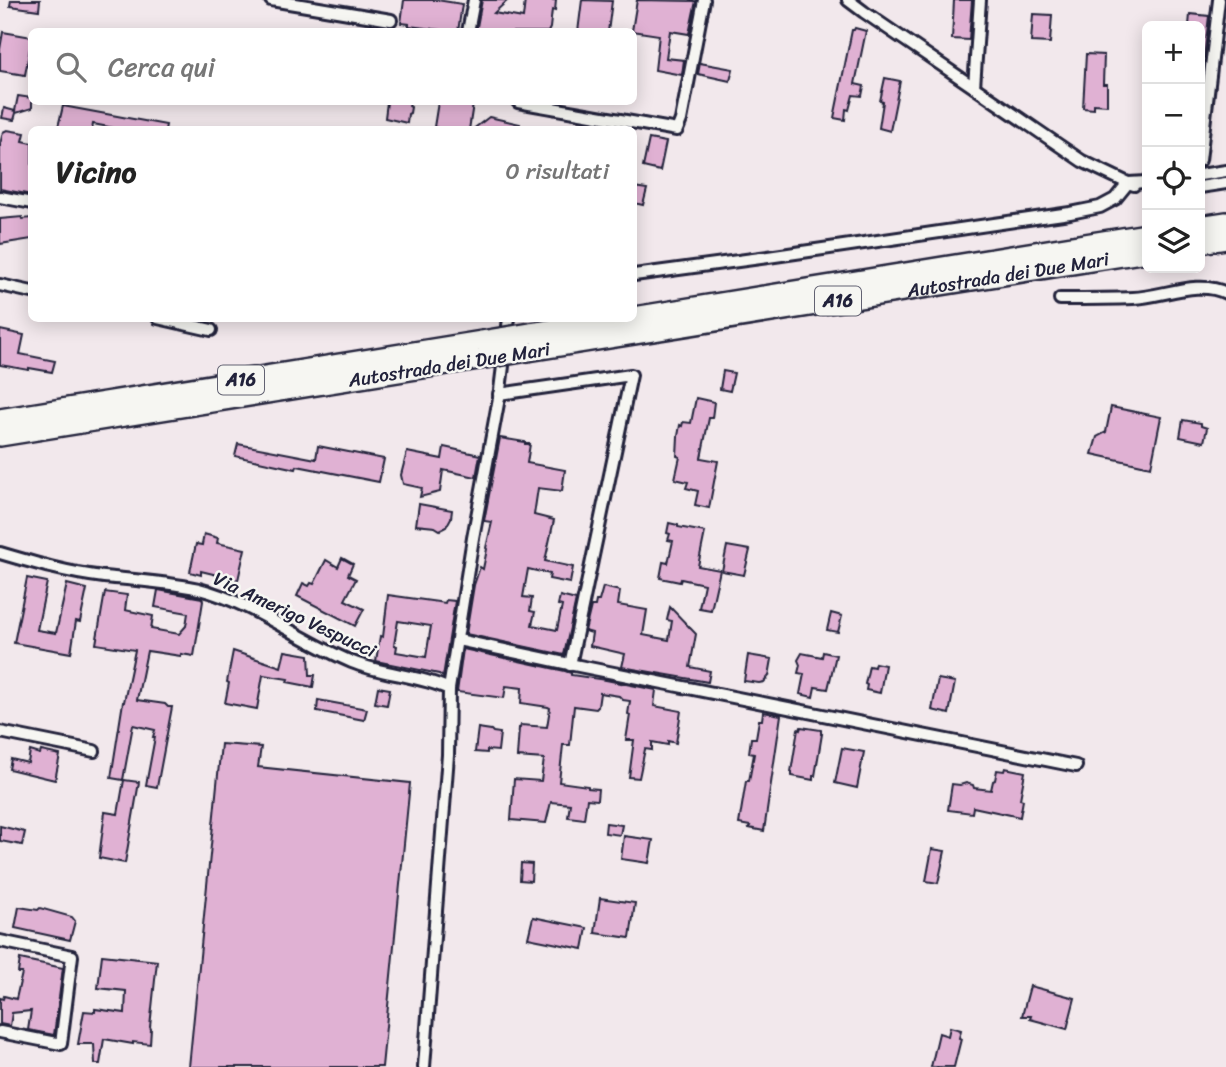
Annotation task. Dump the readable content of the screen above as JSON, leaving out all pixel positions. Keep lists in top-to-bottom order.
{
  "streets": {
    "highway": ["Autostrada dei Due Mari", "A16"],
    "street": ["Via Amerigo Vespucci"]
  },
  "page": {
    "map_buttons": ["+", "−"],
    "search": "Cerca qui",
    "heading": ["Vicino", "0 risultati"]
  }
}
